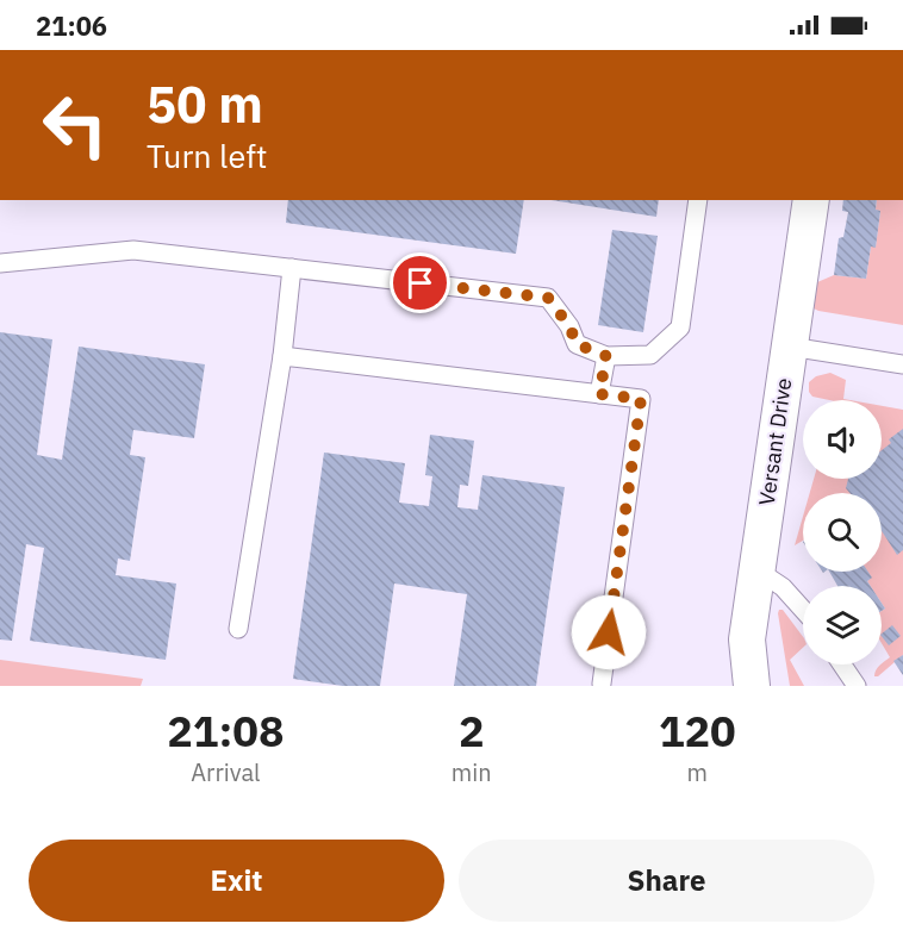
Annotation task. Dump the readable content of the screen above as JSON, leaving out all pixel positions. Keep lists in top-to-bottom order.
{
  "streets": {
    "street": ["Versant Drive"]
  },
  "page": {
    "status": "21:06",
    "turn": ["50 m", "Turn left"],
    "eta": [
      "21:08",
      "Arrival",
      "2",
      "min",
      "120",
      "m"
    ],
    "buttons": ["Exit", "Share"]
  }
}
